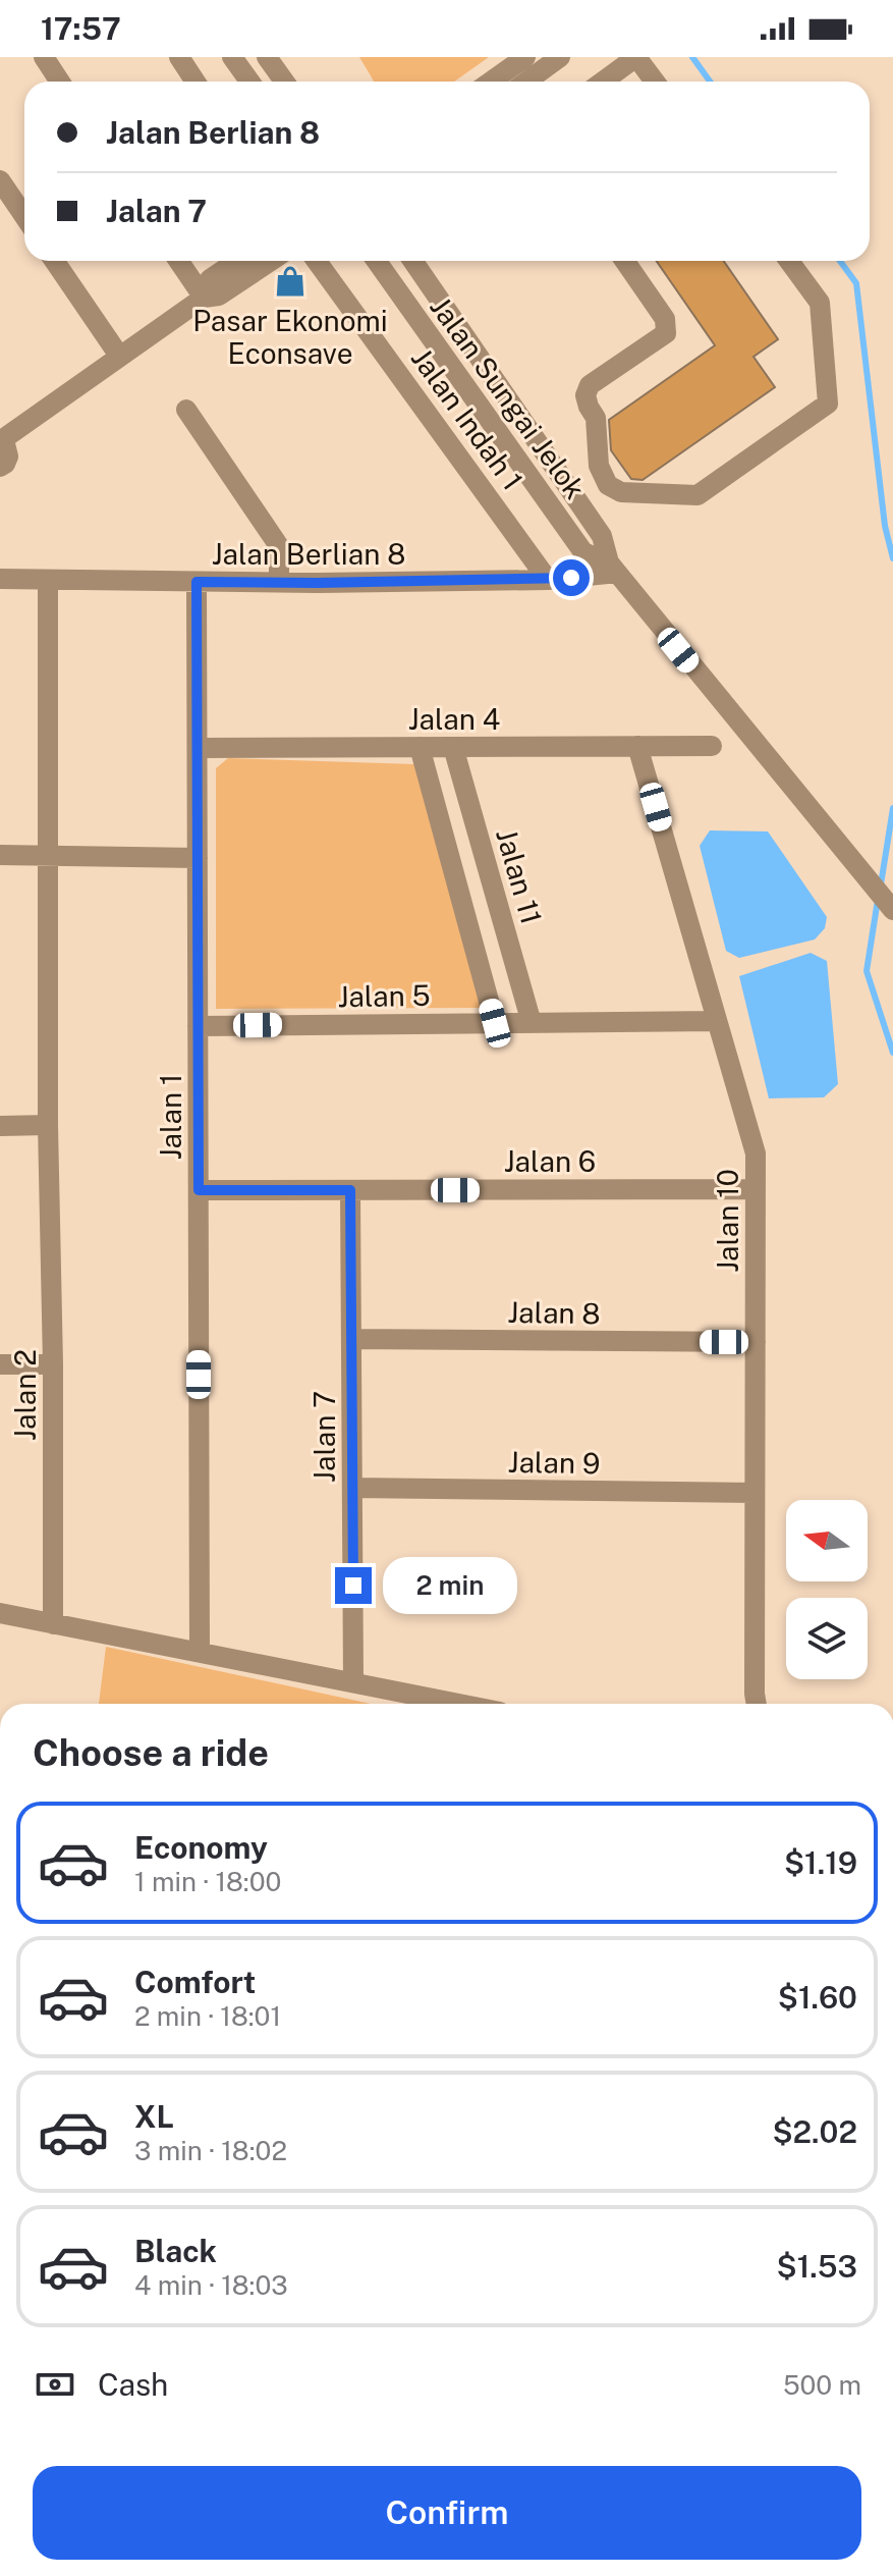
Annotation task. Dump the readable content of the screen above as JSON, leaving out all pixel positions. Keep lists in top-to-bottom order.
{
  "streets": {
    "street": [
      "Jalan Sungai Jelok",
      "Jalan Indah 1",
      "Jalan Berlian 8",
      "Jalan 4",
      "Jalan 11",
      "Jalan 5",
      "Jalan 1",
      "Jalan 6",
      "Jalan 10",
      "Jalan 8",
      "Jalan 2",
      "Jalan 7",
      "Jalan 9"
    ]
  },
  "crossings": [
    ["Jalan Sungai Jelok", "Jalan Berlian 8"],
    ["Jalan Indah 1", "Jalan Berlian 8"],
    ["Jalan Berlian 8", "Jalan 1"],
    ["Jalan Berlian 8", "Jalan 2"],
    ["Jalan 4", "Jalan 11"],
    ["Jalan 4", "Jalan 1"],
    ["Jalan 4", "Jalan 10"],
    ["Jalan 11", "Jalan 5"],
    ["Jalan 5", "Jalan 1"],
    ["Jalan 5", "Jalan 10"],
    ["Jalan 1", "Jalan 6"],
    ["Jalan 6", "Jalan 10"],
    ["Jalan 6", "Jalan 7"],
    ["Jalan 10", "Jalan 8"],
    ["Jalan 10", "Jalan 9"],
    ["Jalan 8", "Jalan 7"],
    ["Jalan 7", "Jalan 9"]
  ],
  "places": {
    "shop": ["Pasar Ekonomi Econsave"]
  },
  "north": "left",
  "page": {
    "status": "17:57",
    "banner": ["Jalan Berlian 8", "Jalan 7"],
    "bubble": "2 min",
    "heading": "Choose a ride",
    "list": [
      {
        "name": "Economy",
        "note": "1 min · 18:00",
        "value": "$1.19"
      },
      {
        "name": "Comfort",
        "note": "2 min · 18:01",
        "value": "$1.60"
      },
      {
        "name": "XL",
        "note": "3 min · 18:02",
        "value": "$2.02"
      },
      {
        "name": "Black",
        "note": "4 min · 18:03",
        "value": "$1.53"
      }
    ],
    "pay": ["Cash", "500 m"],
    "buttons": "Confirm"
  }
}
